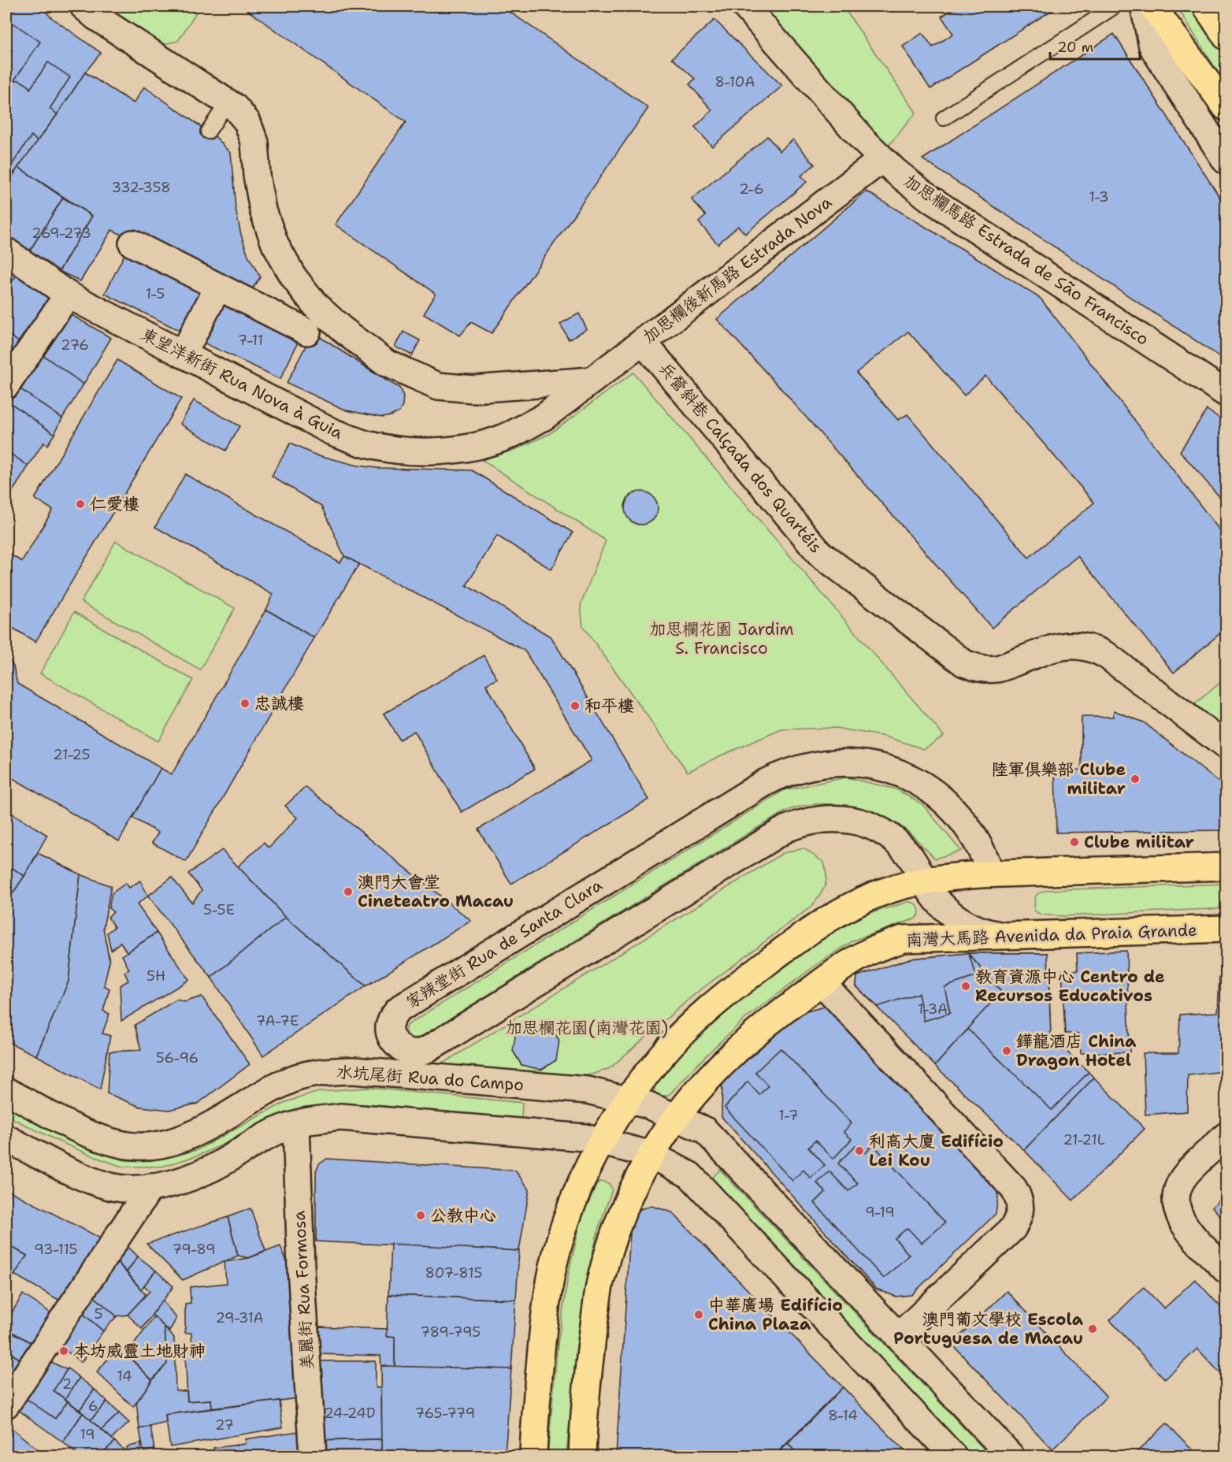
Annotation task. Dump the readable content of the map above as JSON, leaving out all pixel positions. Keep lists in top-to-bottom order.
{
  "streets": {
    "main road": ["南灣大馬路 Avenida da Praia Grande"],
    "street": [
      "加思欄馬路 Estrada de São Francisco",
      "加思欄後新馬路 Estrada Nova",
      "東望洋新街 Rua Nova à Guia",
      "兵營斜巷 Calçada dos Quartéis",
      "家辣堂街 Rua de Santa Clara",
      "水坑尾街 Rua do Campo",
      "美麗街 Rua Formosa"
    ]
  },
  "crossings": [
    ["加思欄馬路 Estrada de São Francisco", "加思欄後新馬路 Estrada Nova"],
    ["加思欄後新馬路 Estrada Nova", "東望洋新街 Rua Nova à Guia"],
    ["加思欄後新馬路 Estrada Nova", "兵營斜巷 Calçada dos Quartéis"],
    ["南灣大馬路 Avenida da Praia Grande", "水坑尾街 Rua do Campo"]
  ],
  "parks": ["加思欄花園 Jardim S. Francisco", "加思欄花園(南灣花園)"],
  "places": [
    "仁愛樓",
    "忠誠樓",
    "和平樓",
    "陸軍俱樂部 Clube militar",
    "Clube militar",
    "澳門大會堂 Cineteatro Macau",
    "教育資源中心 Centro de Recursos Educativos",
    "鏵龍酒店 China Dragon Hotel",
    "利高大廈 Edifício Lei Kou",
    "公教中心",
    "中華廣場 Edifício China Plaza",
    "澳門葡文學校 Escola Portuguesa de Macau",
    "本坊威靈土地財神"
  ],
  "house_numbers": [
    "8-10A",
    "332-358",
    "2-6",
    "1-3",
    "269-273",
    "1-5",
    "7-11",
    "276",
    "21-25",
    "5-5E",
    "5H",
    "1-3A",
    "7A-7E",
    "56-96",
    "1-7",
    "21-21L",
    "9-19",
    "93-115",
    "79-89",
    "807-815",
    "5",
    "29-31A",
    "789-795",
    "14",
    "2",
    "6",
    "24-24D",
    "765-779",
    "8-14",
    "27",
    "19"
  ],
  "scale_bar": "20 m"
}
